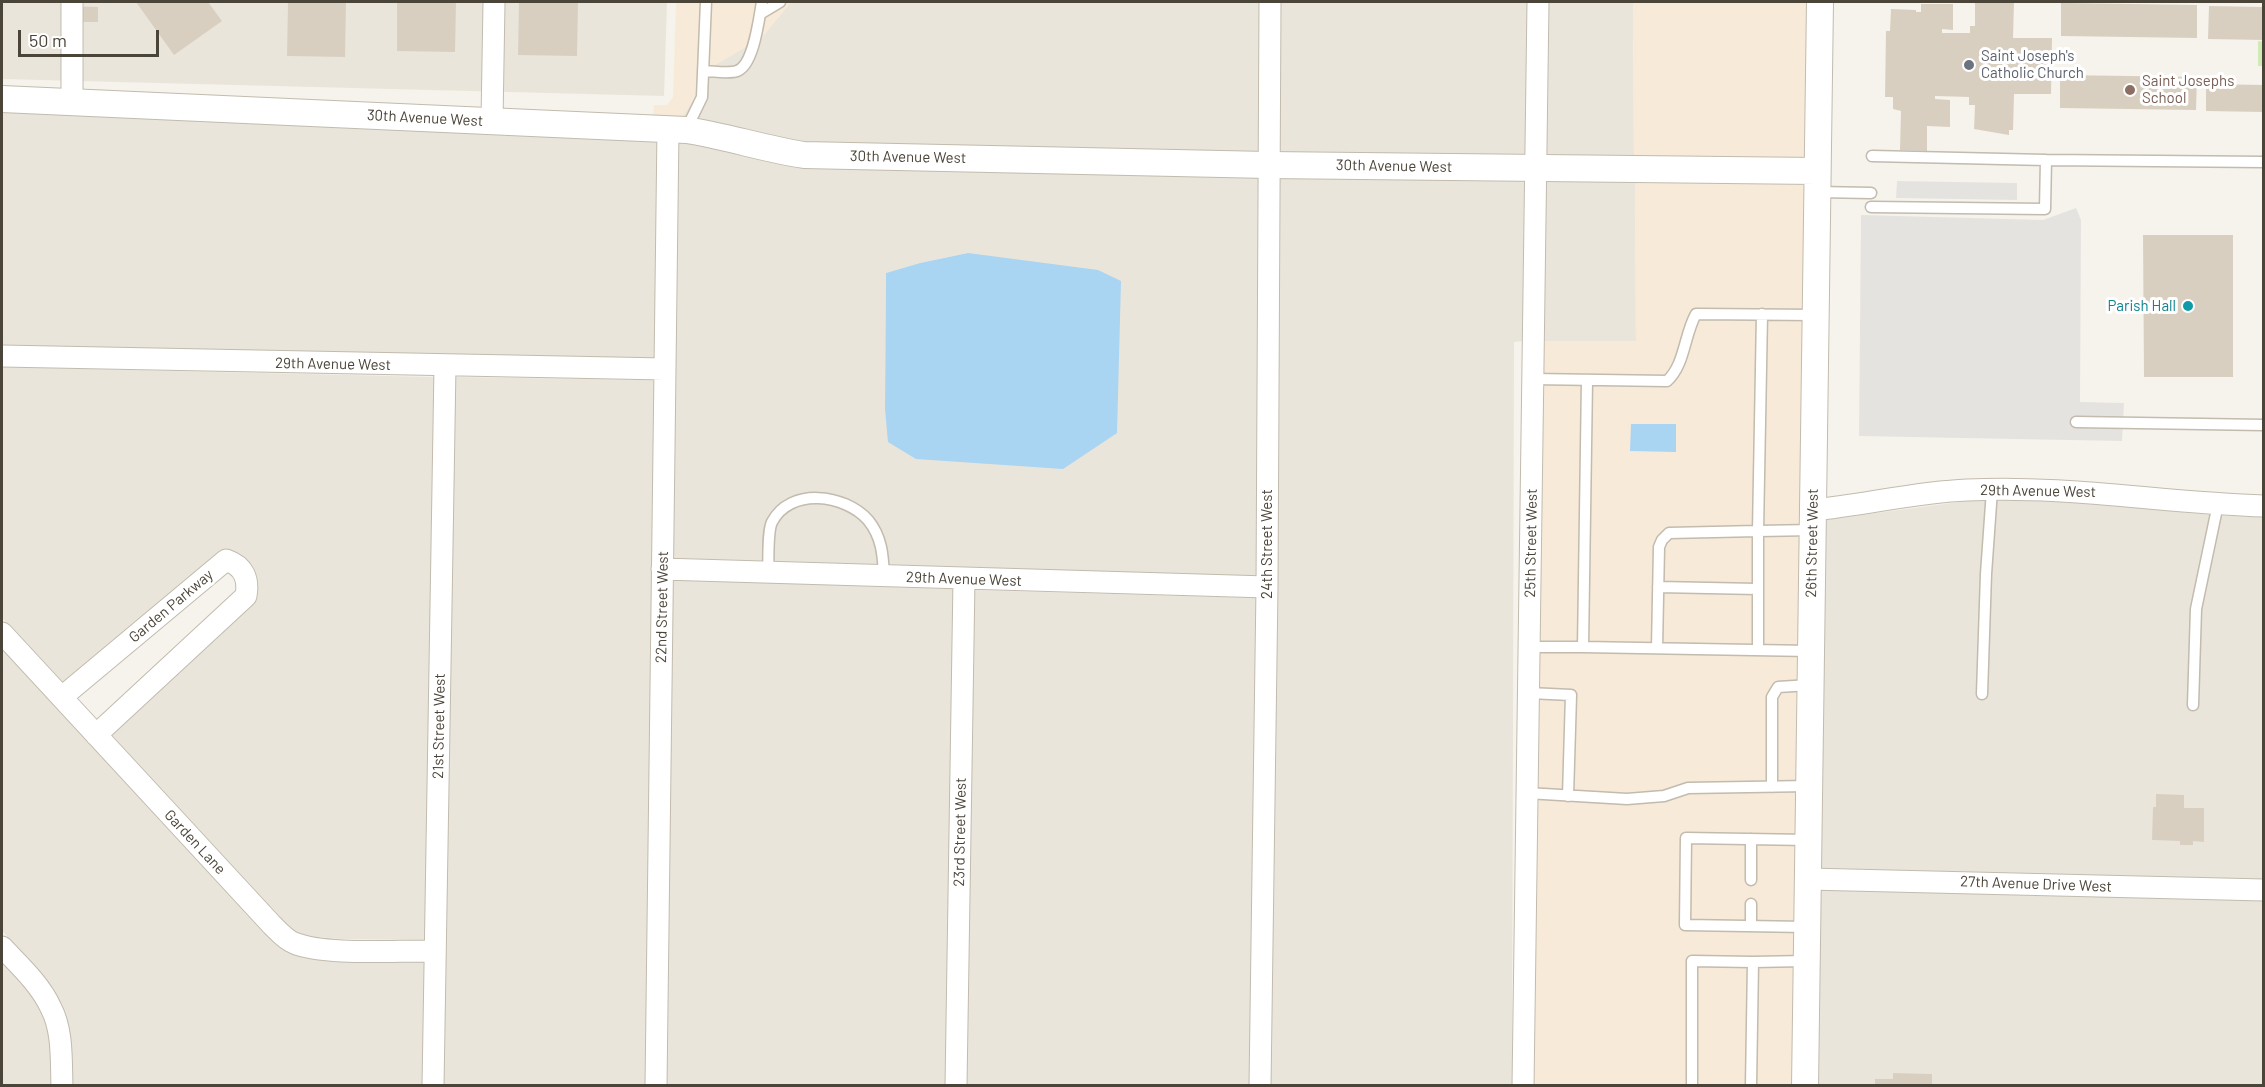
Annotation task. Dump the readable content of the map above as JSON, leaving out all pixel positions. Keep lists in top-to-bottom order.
{
  "streets": {
    "street": [
      "30th Avenue West",
      "29th Avenue West",
      "25th Street West",
      "26th Street West",
      "24th Street West",
      "Garden Parkway",
      "22nd Street West",
      "21st Street West",
      "23rd Street West",
      "Garden Lane",
      "27th Avenue Drive West"
    ]
  },
  "crossings": [
    ["30th Avenue West", "25th Street West"],
    ["30th Avenue West", "26th Street West"],
    ["30th Avenue West", "24th Street West"],
    ["30th Avenue West", "22nd Street West"],
    ["29th Avenue West", "26th Street West"],
    ["29th Avenue West", "24th Street West"],
    ["29th Avenue West", "22nd Street West"],
    ["29th Avenue West", "21st Street West"],
    ["29th Avenue West", "23rd Street West"],
    ["26th Street West", "27th Avenue Drive West"],
    ["Garden Parkway", "Garden Lane"],
    ["21st Street West", "Garden Lane"]
  ],
  "places": ["Saint Joseph's Catholic Church", "Saint Josephs School", "Parish Hall"],
  "scale_bar": "50 m"
}
